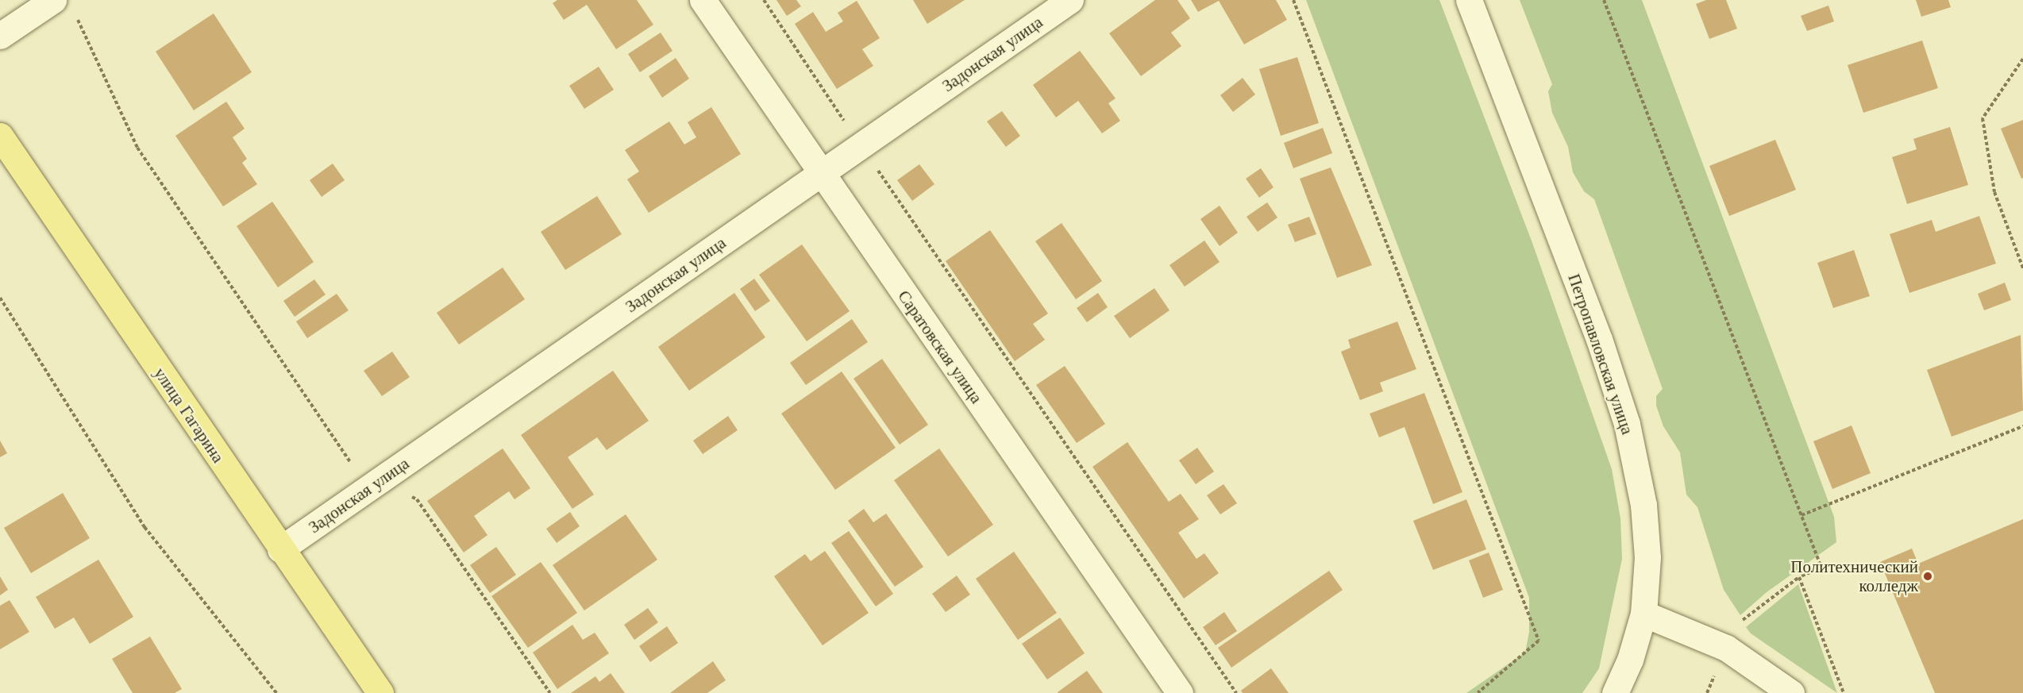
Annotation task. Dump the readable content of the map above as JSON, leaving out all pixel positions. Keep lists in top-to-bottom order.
{
  "streets": {
    "main road": ["улица Гагарина"],
    "street": ["Задонская улица", "Саратовская улица", "Петропавловская улица"]
  },
  "crossings": [
    ["Задонская улица", "Саратовская улица"],
    ["Задонская улица", "улица Гагарина"]
  ],
  "places": ["Политехнический колледж"]
}
